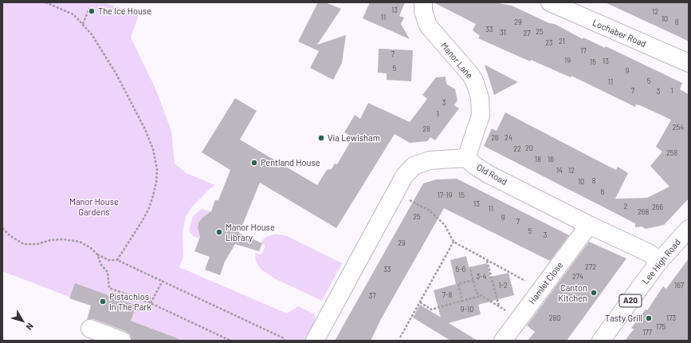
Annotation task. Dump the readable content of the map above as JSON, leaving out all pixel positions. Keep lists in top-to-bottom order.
{
  "streets": {
    "main road": [
      "Lochaber Road",
      "Manor Lane",
      "Old Road",
      "Lee High Road",
      "Hamlet Close",
      "A20"
    ]
  },
  "crossings": [
    ["Manor Lane", "Old Road"],
    ["Old Road", "Lee High Road"],
    ["Old Road", "Hamlet Close"]
  ],
  "parks": ["Manor House Gardens"],
  "places": [
    "The Ice House",
    "Via Lewisham",
    "Pentland House",
    "Manor House Library",
    "Canton Kitchen",
    "Pistachios In The Park",
    "Tasty Grill"
  ],
  "house_numbers": [
    "13",
    "12",
    "11",
    "10",
    "29",
    "8",
    "33",
    "25",
    "31",
    "27",
    "21",
    "23",
    "17",
    "7",
    "19",
    "13",
    "15",
    "5",
    "9",
    "5",
    "11",
    "7",
    "1",
    "3",
    "3",
    "1",
    "254",
    "28",
    "26",
    "24",
    "20",
    "22",
    "258",
    "18",
    "16",
    "14",
    "12",
    "8",
    "10",
    "6",
    "17-19",
    "15",
    "13",
    "2",
    "266",
    "11",
    "268",
    "25",
    "9",
    "7",
    "5",
    "3",
    "29",
    "272",
    "33",
    "5-6",
    "3-4",
    "274",
    "1-2",
    "167",
    "7-8",
    "37",
    "9-10",
    "280",
    "173",
    "175",
    "177"
  ],
  "north": "bottom right"
}
